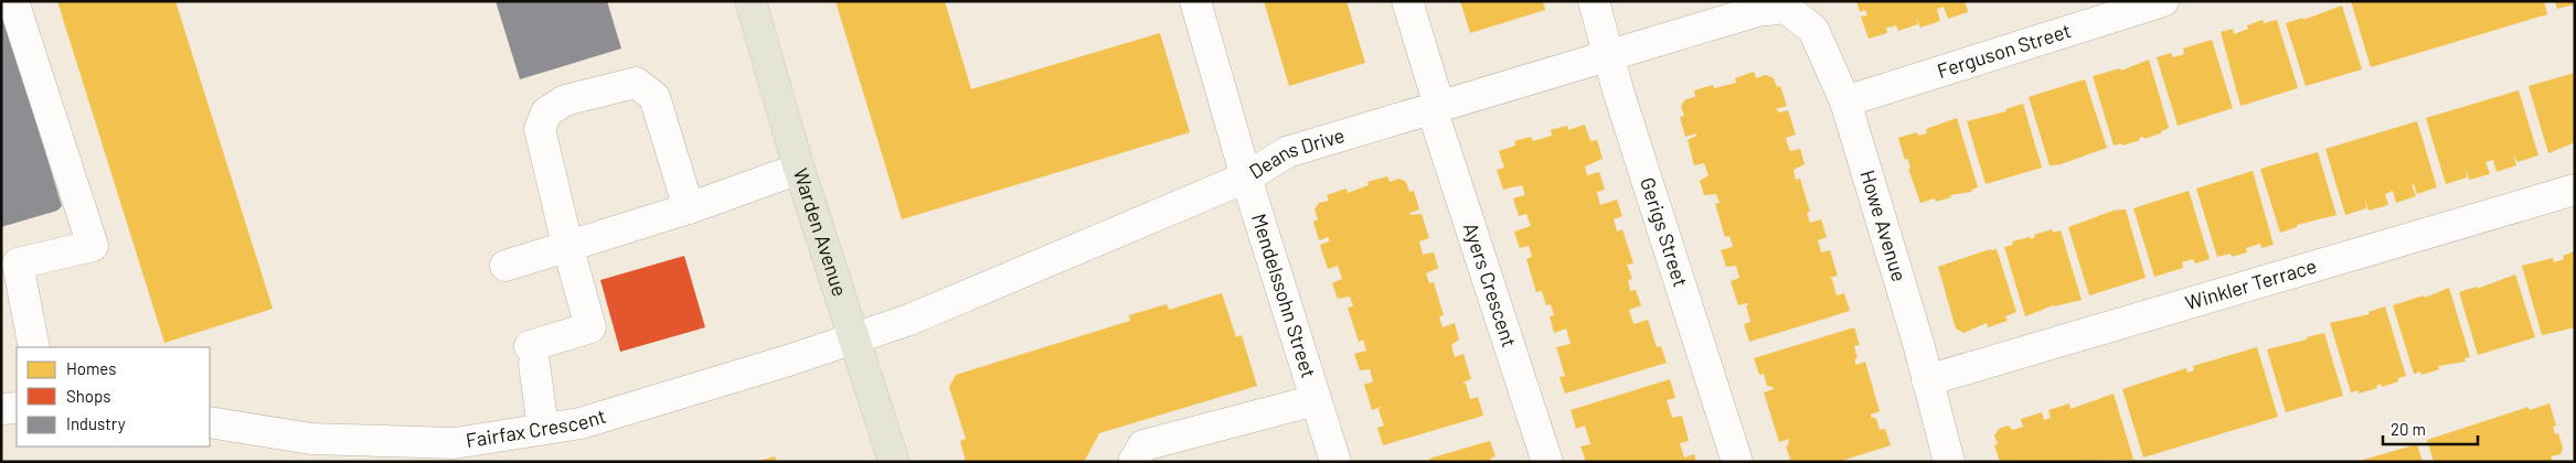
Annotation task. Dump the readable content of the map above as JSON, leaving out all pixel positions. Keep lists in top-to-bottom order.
{
  "streets": {
    "main road": ["Warden Avenue"],
    "street": [
      "Ferguson Street",
      "Deans Drive",
      "Howe Avenue",
      "Gerigs Street",
      "Ayers Crescent",
      "Winkler Terrace",
      "Mendelssohn Street",
      "Fairfax Crescent"
    ]
  },
  "crossings": [
    ["Ferguson Street", "Howe Avenue"],
    ["Deans Drive", "Howe Avenue"],
    ["Deans Drive", "Warden Avenue"],
    ["Deans Drive", "Gerigs Street"],
    ["Deans Drive", "Ayers Crescent"],
    ["Deans Drive", "Mendelssohn Street"],
    ["Deans Drive", "Fairfax Crescent"],
    ["Howe Avenue", "Winkler Terrace"],
    ["Warden Avenue", "Fairfax Crescent"]
  ],
  "legend": ["Homes", "Shops", "Industry"],
  "scale_bar": "20 m"
}
